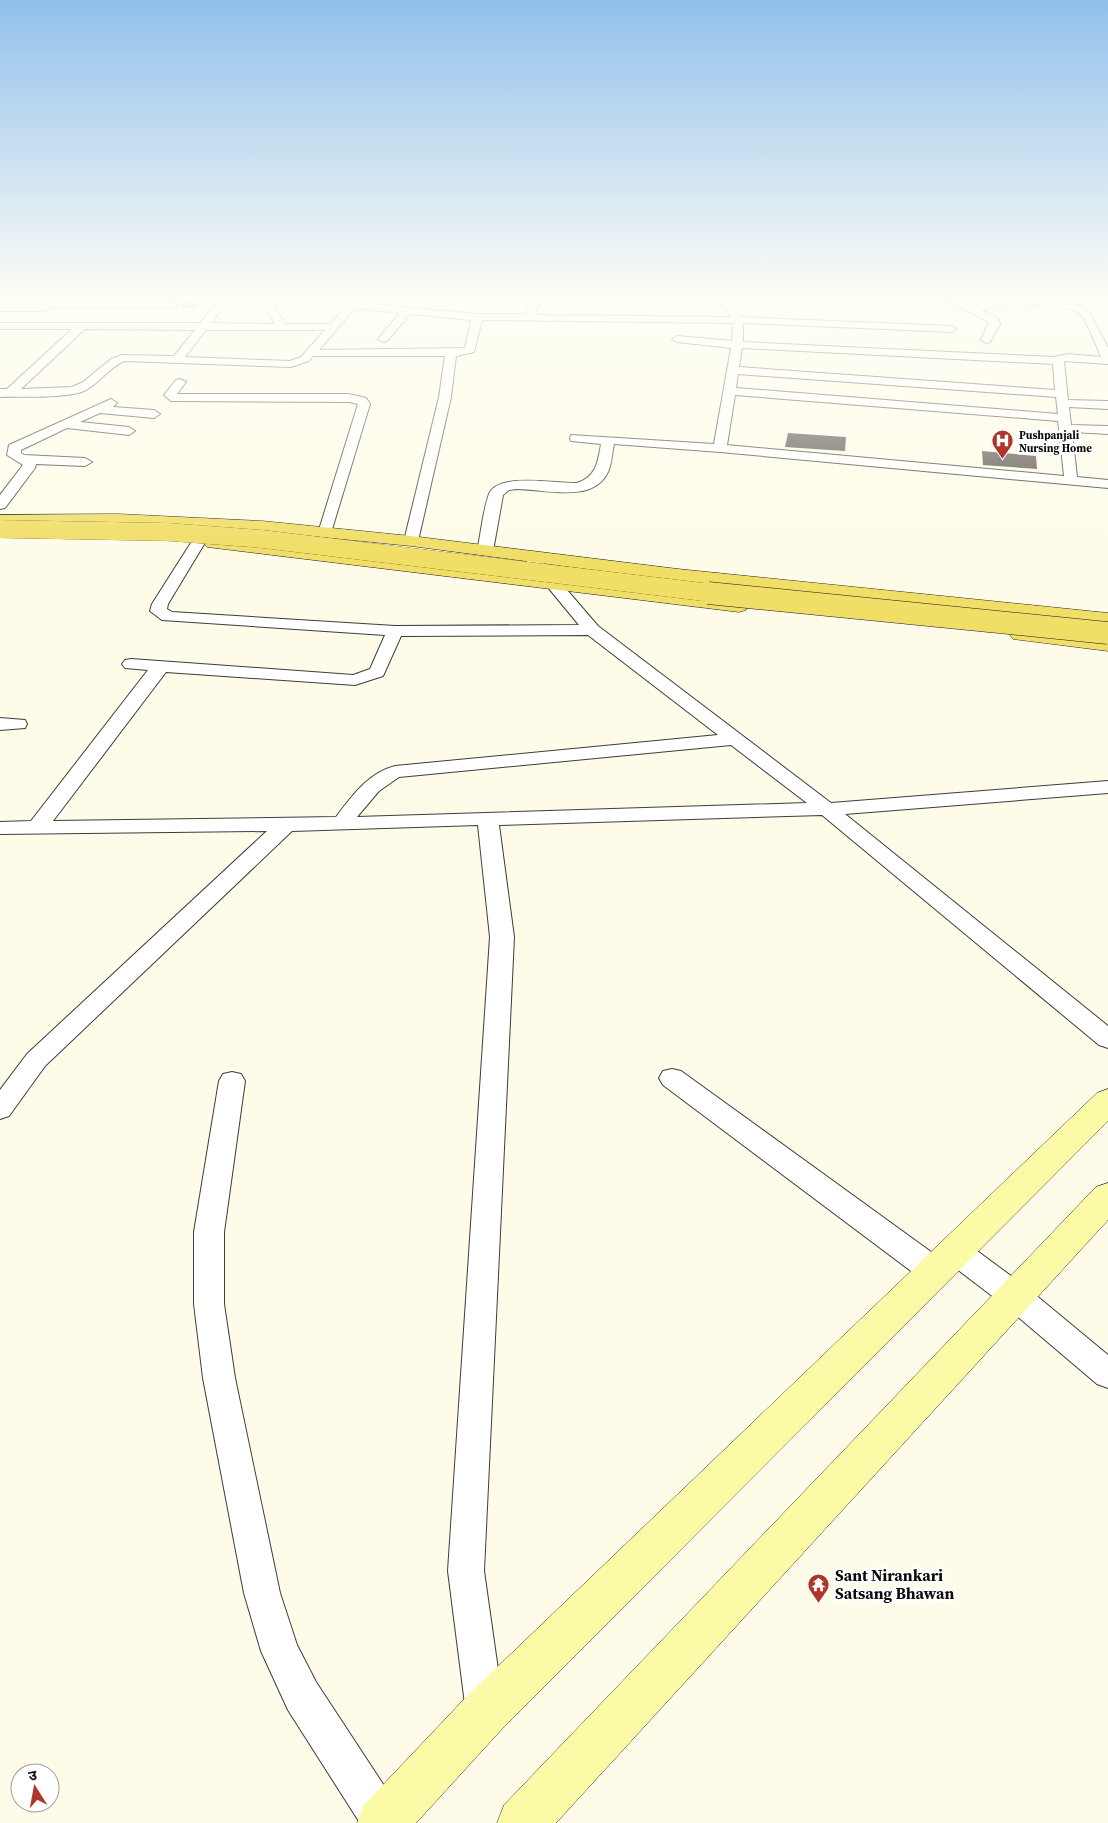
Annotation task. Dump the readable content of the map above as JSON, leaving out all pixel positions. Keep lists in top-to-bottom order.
{
  "places": {
    "hospital": ["Pushpanjali Nursing Home"],
    "temple": ["Sant Nirankari Satsang Bhawan"]
  },
  "north": "top"
}
